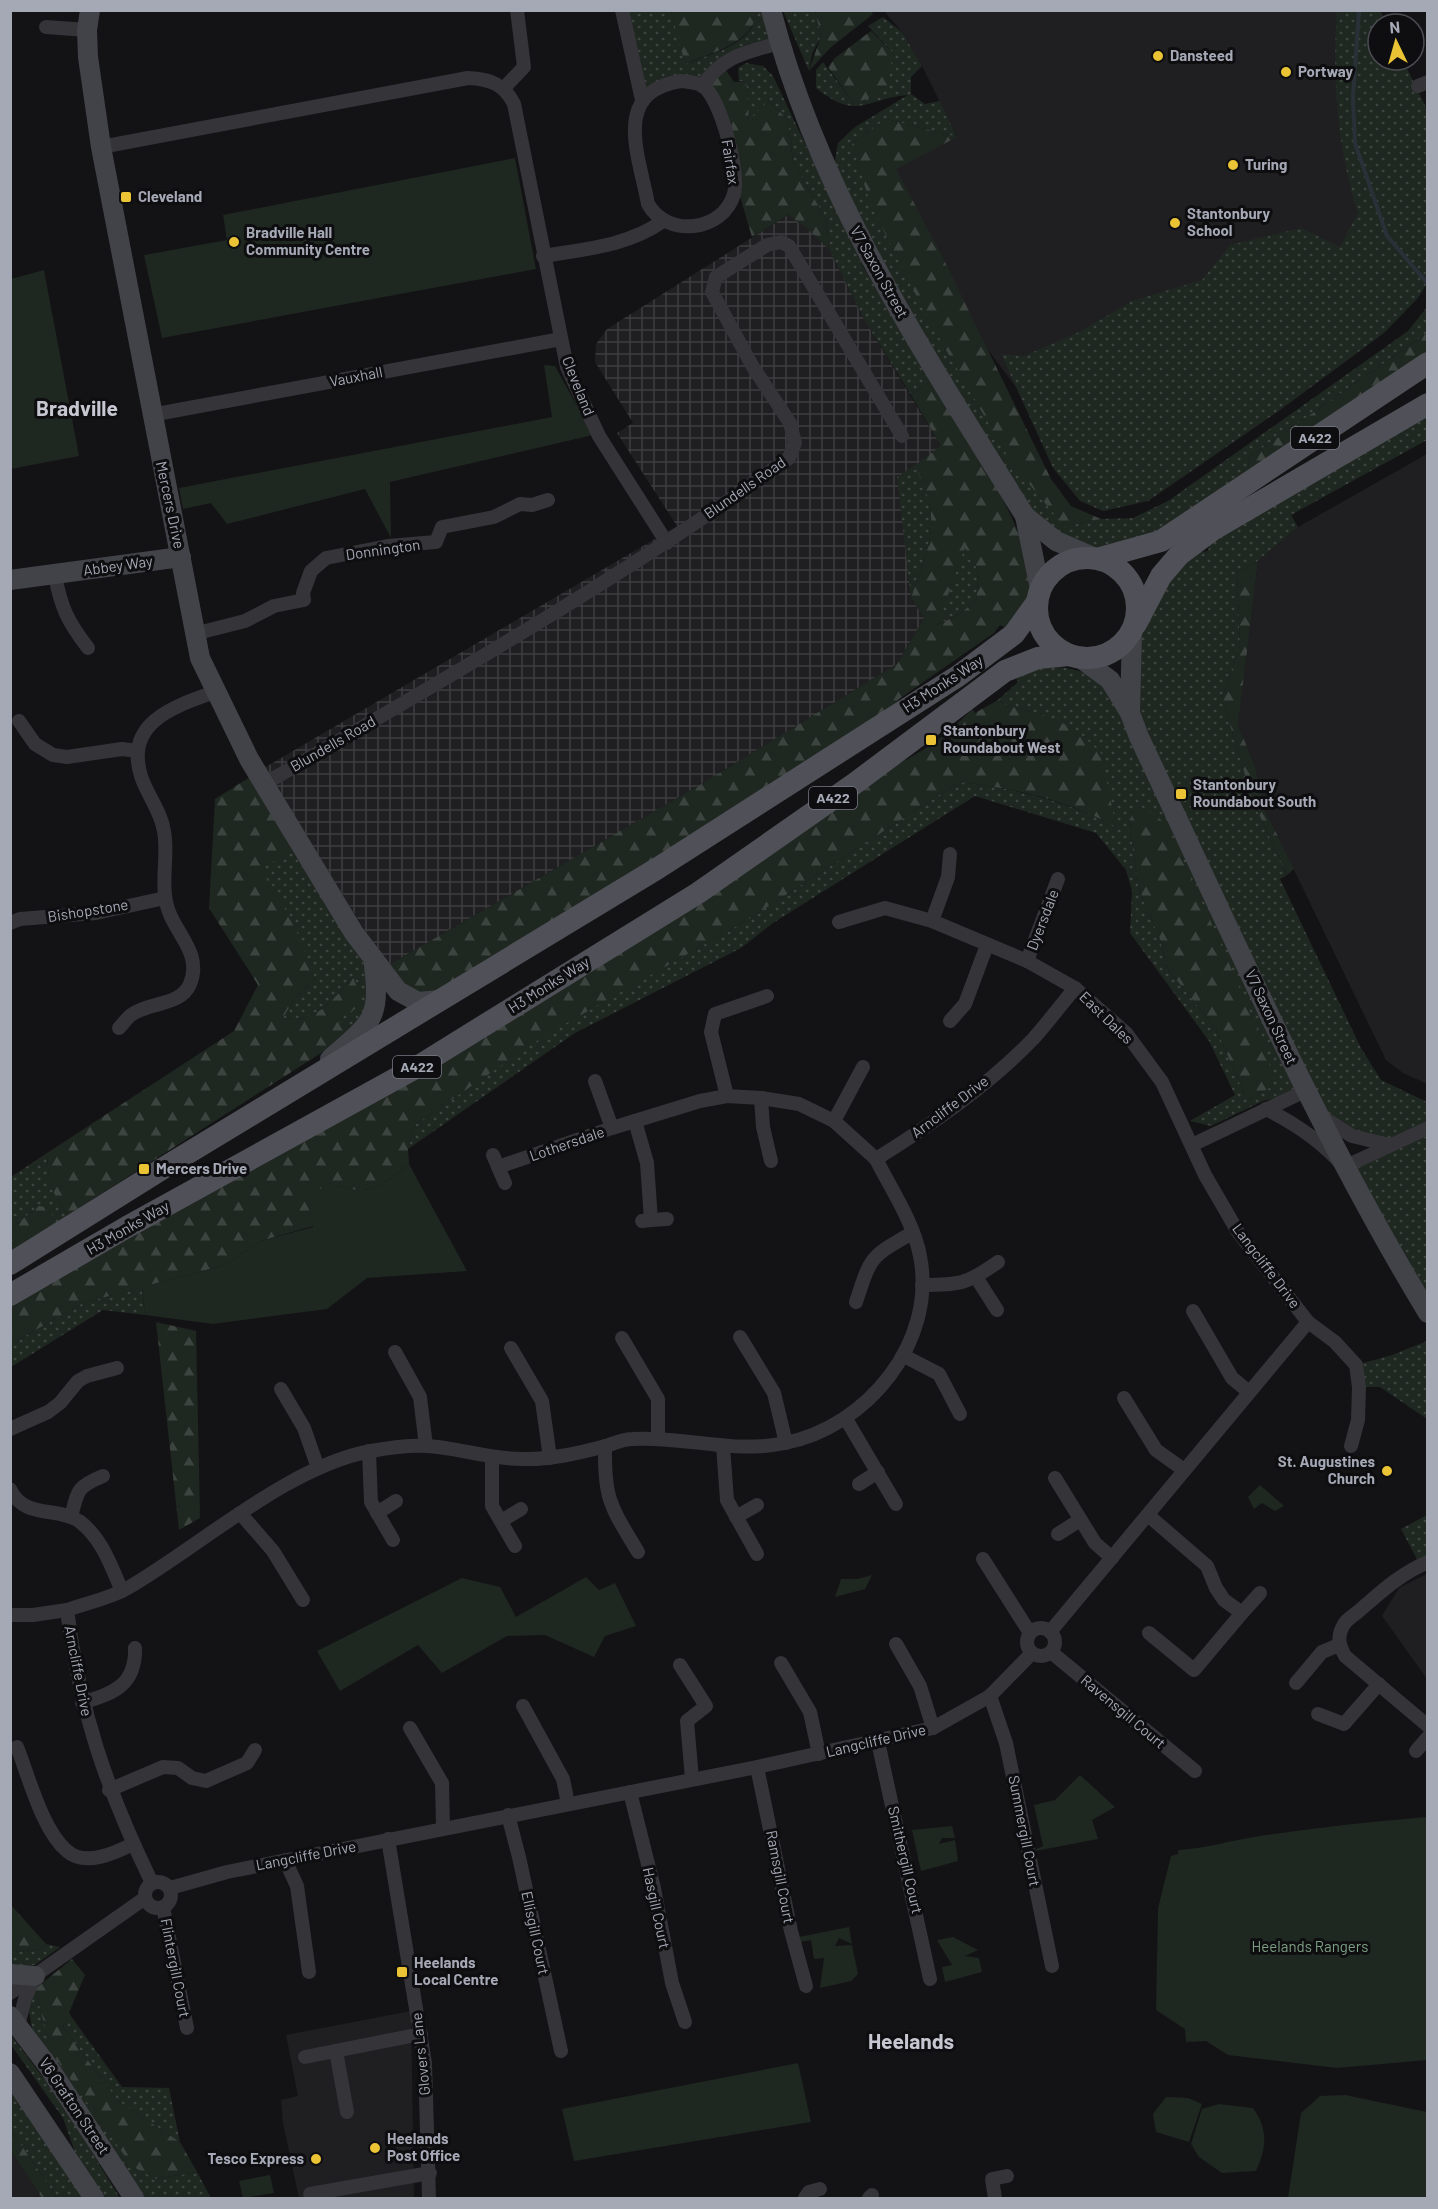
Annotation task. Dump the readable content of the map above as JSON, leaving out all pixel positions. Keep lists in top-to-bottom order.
{
  "streets": {
    "main road": ["A422", "H3 Monks Way"],
    "street": [
      "Fairfax",
      "V7 Saxon Street",
      "Vauxhall",
      "Cleveland",
      "Blundells Road",
      "Mercers Drive",
      "Donnington",
      "Abbey Way",
      "Bishopstone",
      "Dyersdale",
      "East Dales",
      "Arncliffe Drive",
      "Lothersdale",
      "Langcliffe Drive",
      "Ravensgill Court",
      "Summergill Court",
      "Smithergill Court",
      "Ramsgill Court",
      "Hasgill Court",
      "Ellisgill Court",
      "Flintergill Court",
      "Glovers Lane",
      "V6 Grafton Street"
    ]
  },
  "crossings": [
    ["V7 Saxon Street", "A422"],
    ["V7 Saxon Street", "H3 Monks Way"],
    ["Vauxhall", "Cleveland"],
    ["Vauxhall", "Mercers Drive"],
    ["Cleveland", "Blundells Road"],
    ["A422", "H3 Monks Way"],
    ["Blundells Road", "Mercers Drive"],
    ["Mercers Drive", "Donnington"],
    ["Mercers Drive", "Abbey Way"],
    ["Mercers Drive", "H3 Monks Way"],
    ["Dyersdale", "East Dales"],
    ["East Dales", "Arncliffe Drive"],
    ["East Dales", "Langcliffe Drive"],
    ["Arncliffe Drive", "Lothersdale"],
    ["Arncliffe Drive", "Langcliffe Drive"],
    ["Arncliffe Drive", "Flintergill Court"],
    ["Langcliffe Drive", "Ravensgill Court"],
    ["Langcliffe Drive", "Summergill Court"],
    ["Langcliffe Drive", "Smithergill Court"],
    ["Langcliffe Drive", "Ramsgill Court"],
    ["Langcliffe Drive", "Hasgill Court"],
    ["Langcliffe Drive", "Ellisgill Court"],
    ["Langcliffe Drive", "Flintergill Court"],
    ["Langcliffe Drive", "Glovers Lane"]
  ],
  "districts": ["Bradville", "Heelands"],
  "parks": ["Heelands Rangers"],
  "places": {
    "other": [
      "Dansteed",
      "Portway",
      "Turing",
      "Stantonbury School",
      "Bradville Hall Community Centre",
      "St. Augustines Church",
      "Heelands Post Office",
      "Tesco Express"
    ],
    "transit": [
      "Cleveland",
      "Stantonbury Roundabout West",
      "Stantonbury Roundabout South",
      "Mercers Drive",
      "Heelands Local Centre"
    ]
  },
  "north": "top"
}
